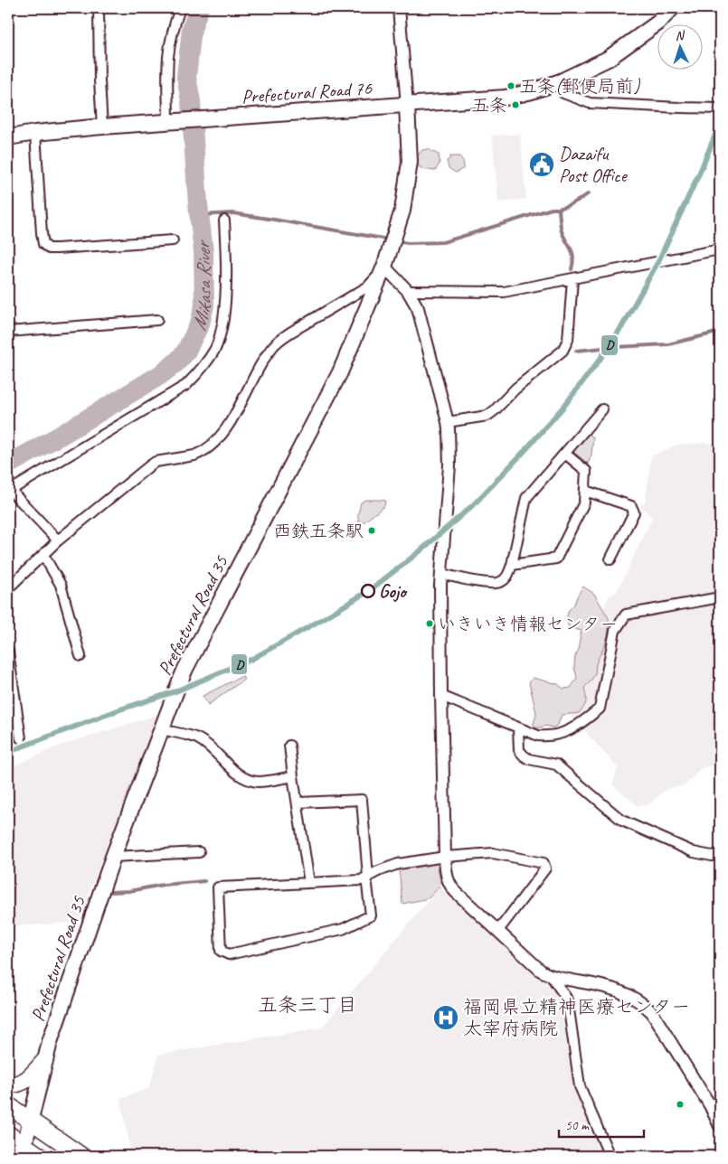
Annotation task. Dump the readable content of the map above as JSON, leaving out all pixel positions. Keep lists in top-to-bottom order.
{
  "streets": {
    "main road": ["Prefectural Road 76", "Prefectural Road 35"]
  },
  "crossings": [
    ["Prefectural Road 76", "Prefectural Road 35"]
  ],
  "districts": ["五条三丁目"],
  "water": ["Mikasa River"],
  "places": {
    "other": [
      "五条(郵便局前)",
      "五条",
      "西鉄五条駅",
      "Gojo",
      "いきいき情報センター"
    ],
    "public building": ["Dazaifu Post Office"],
    "hospital": ["福岡県立精神医療センター 太宰府病院"]
  },
  "lines": ["transit line D"],
  "scale_bar": "50 m",
  "north": "top"
}
